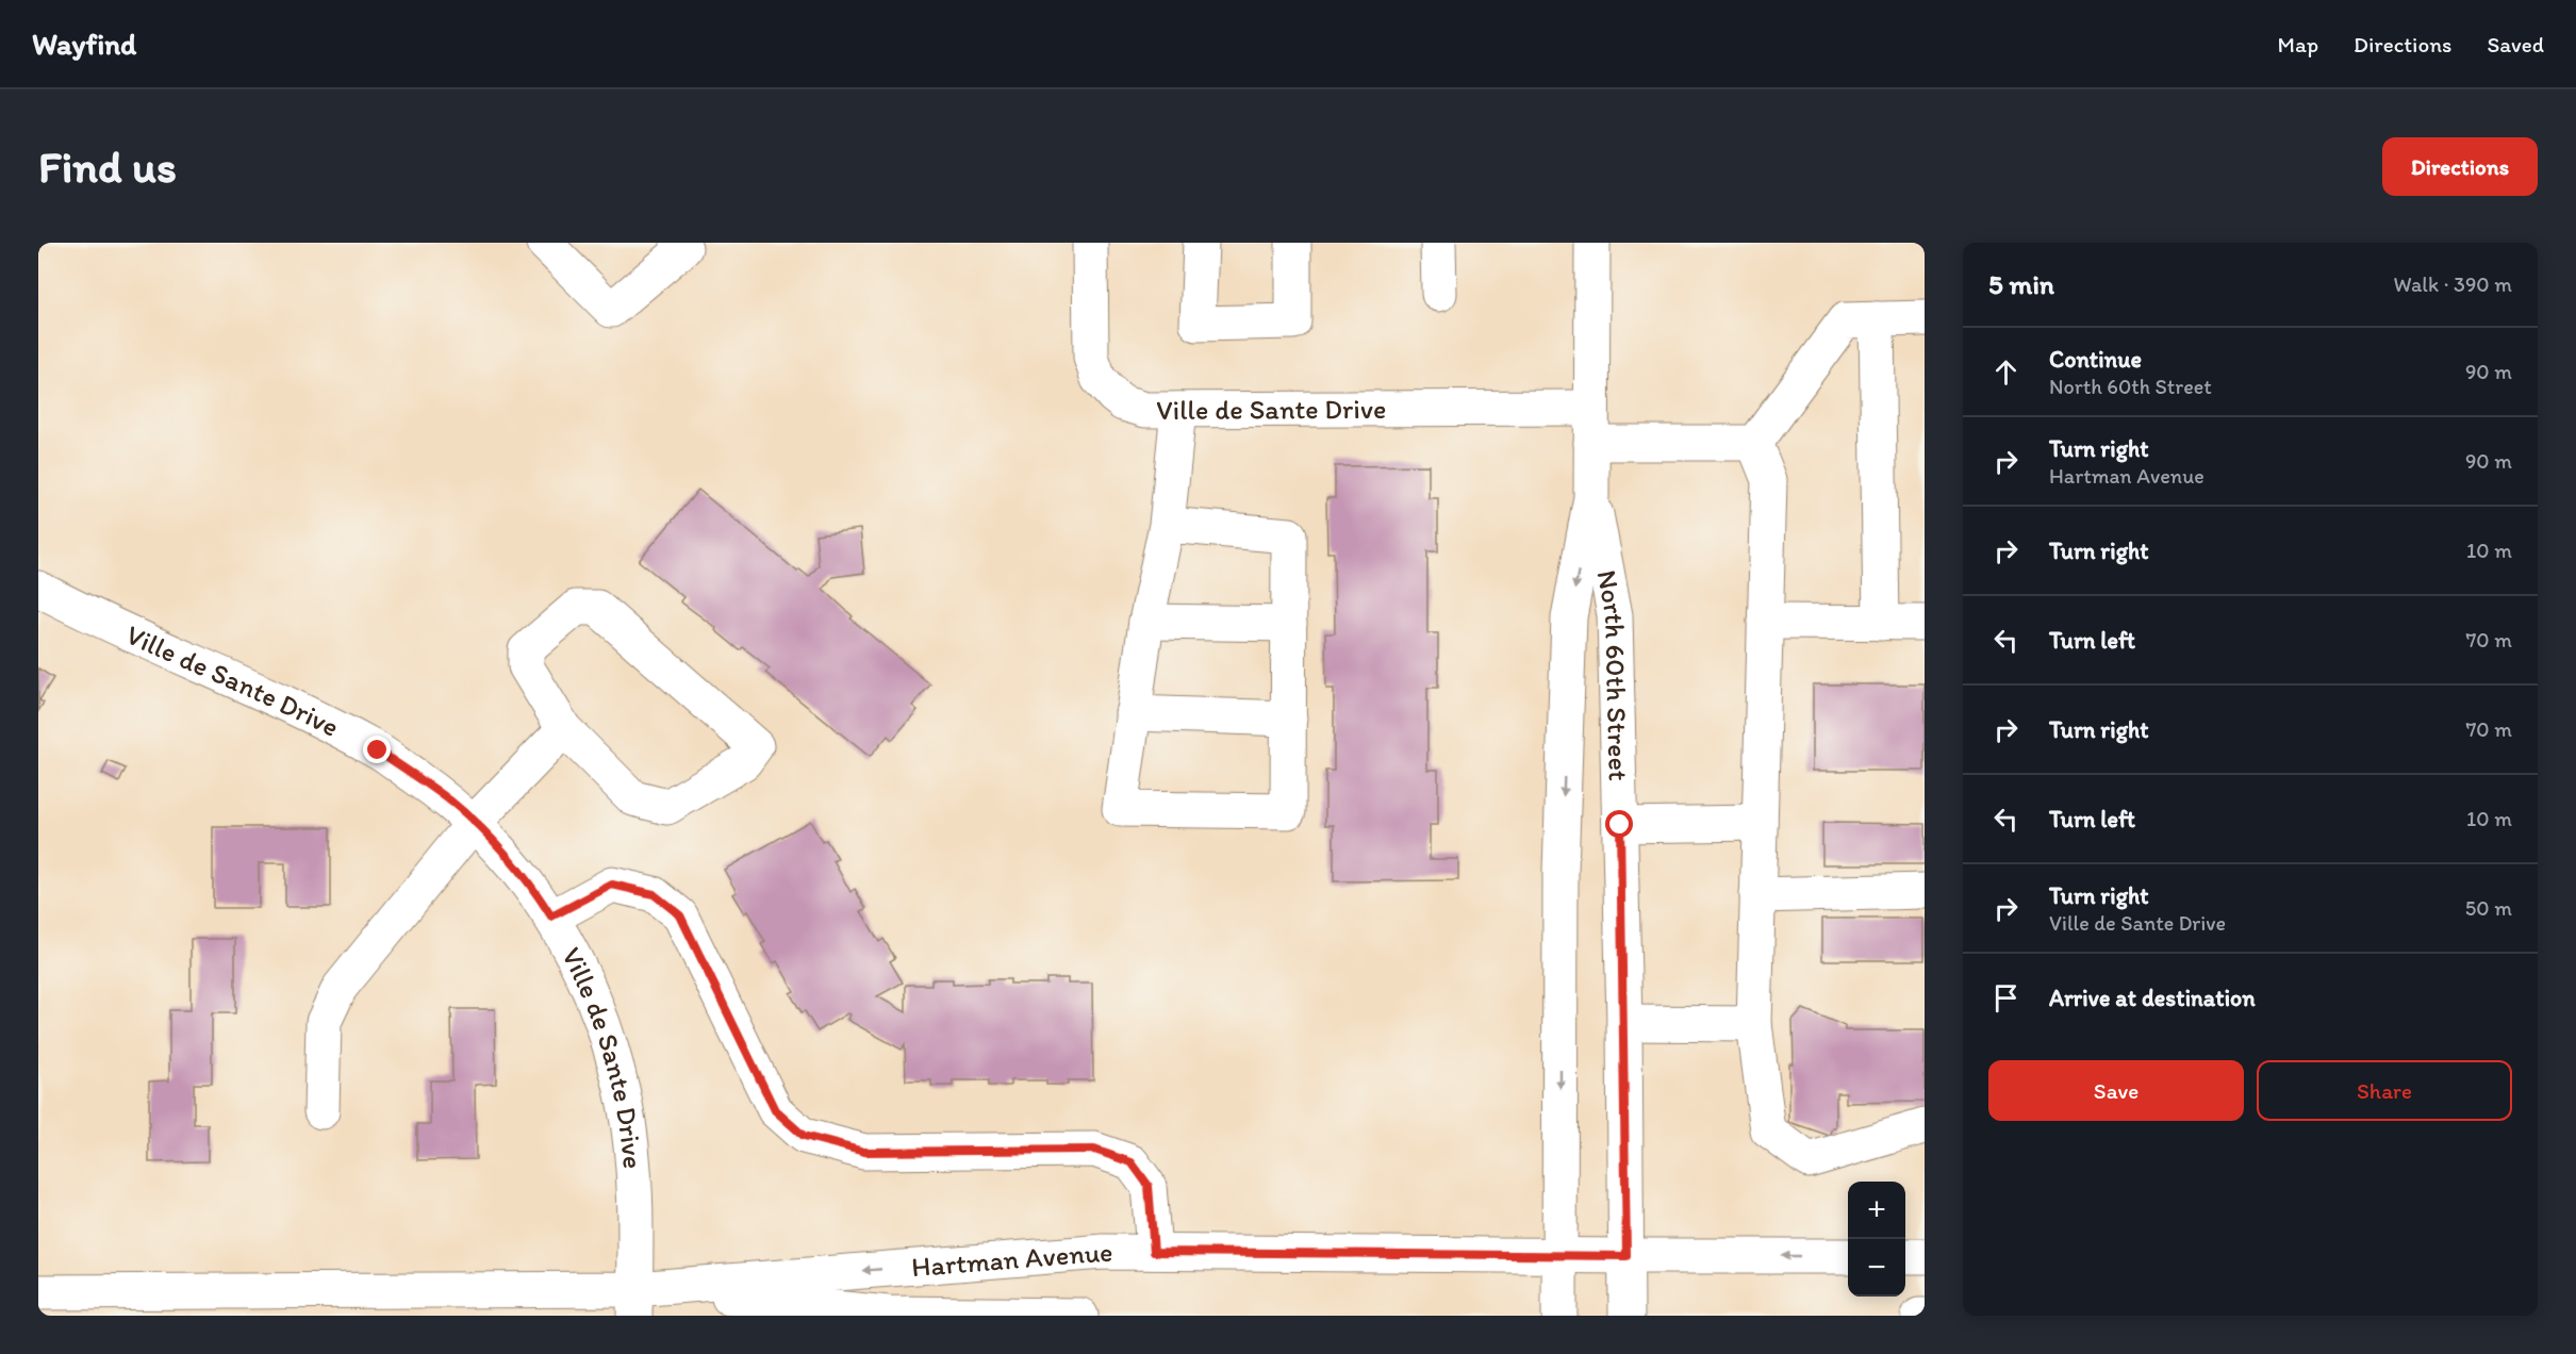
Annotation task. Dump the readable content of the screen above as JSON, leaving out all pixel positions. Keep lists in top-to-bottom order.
{
  "streets": {
    "main road": ["Ville de Sante Drive", "North 60th Street", "Hartman Avenue"]
  },
  "crossings": [
    ["Ville de Sante Drive", "North 60th Street"],
    ["Ville de Sante Drive", "Hartman Avenue"],
    ["North 60th Street", "Hartman Avenue"]
  ],
  "page": {
    "header": "Wayfind",
    "nav": ["Map", "Directions", "Saved"],
    "buttons": [
      "Directions",
      ["Save", "Share"]
    ],
    "title": "Find us",
    "heading": ["5 min", "Walk · 390 m"],
    "list": [
      ["Continue", "North 60th Street", "90 m"],
      ["Turn right", "Hartman Avenue", "90 m"],
      ["Turn right", "10 m"],
      ["Turn left", "70 m"],
      ["Turn right", "70 m"],
      ["Turn left", "10 m"],
      ["Turn right", "Ville de Sante Drive", "50 m"],
      "Arrive at destination"
    ],
    "map_buttons": ["+", "−"]
  }
}
